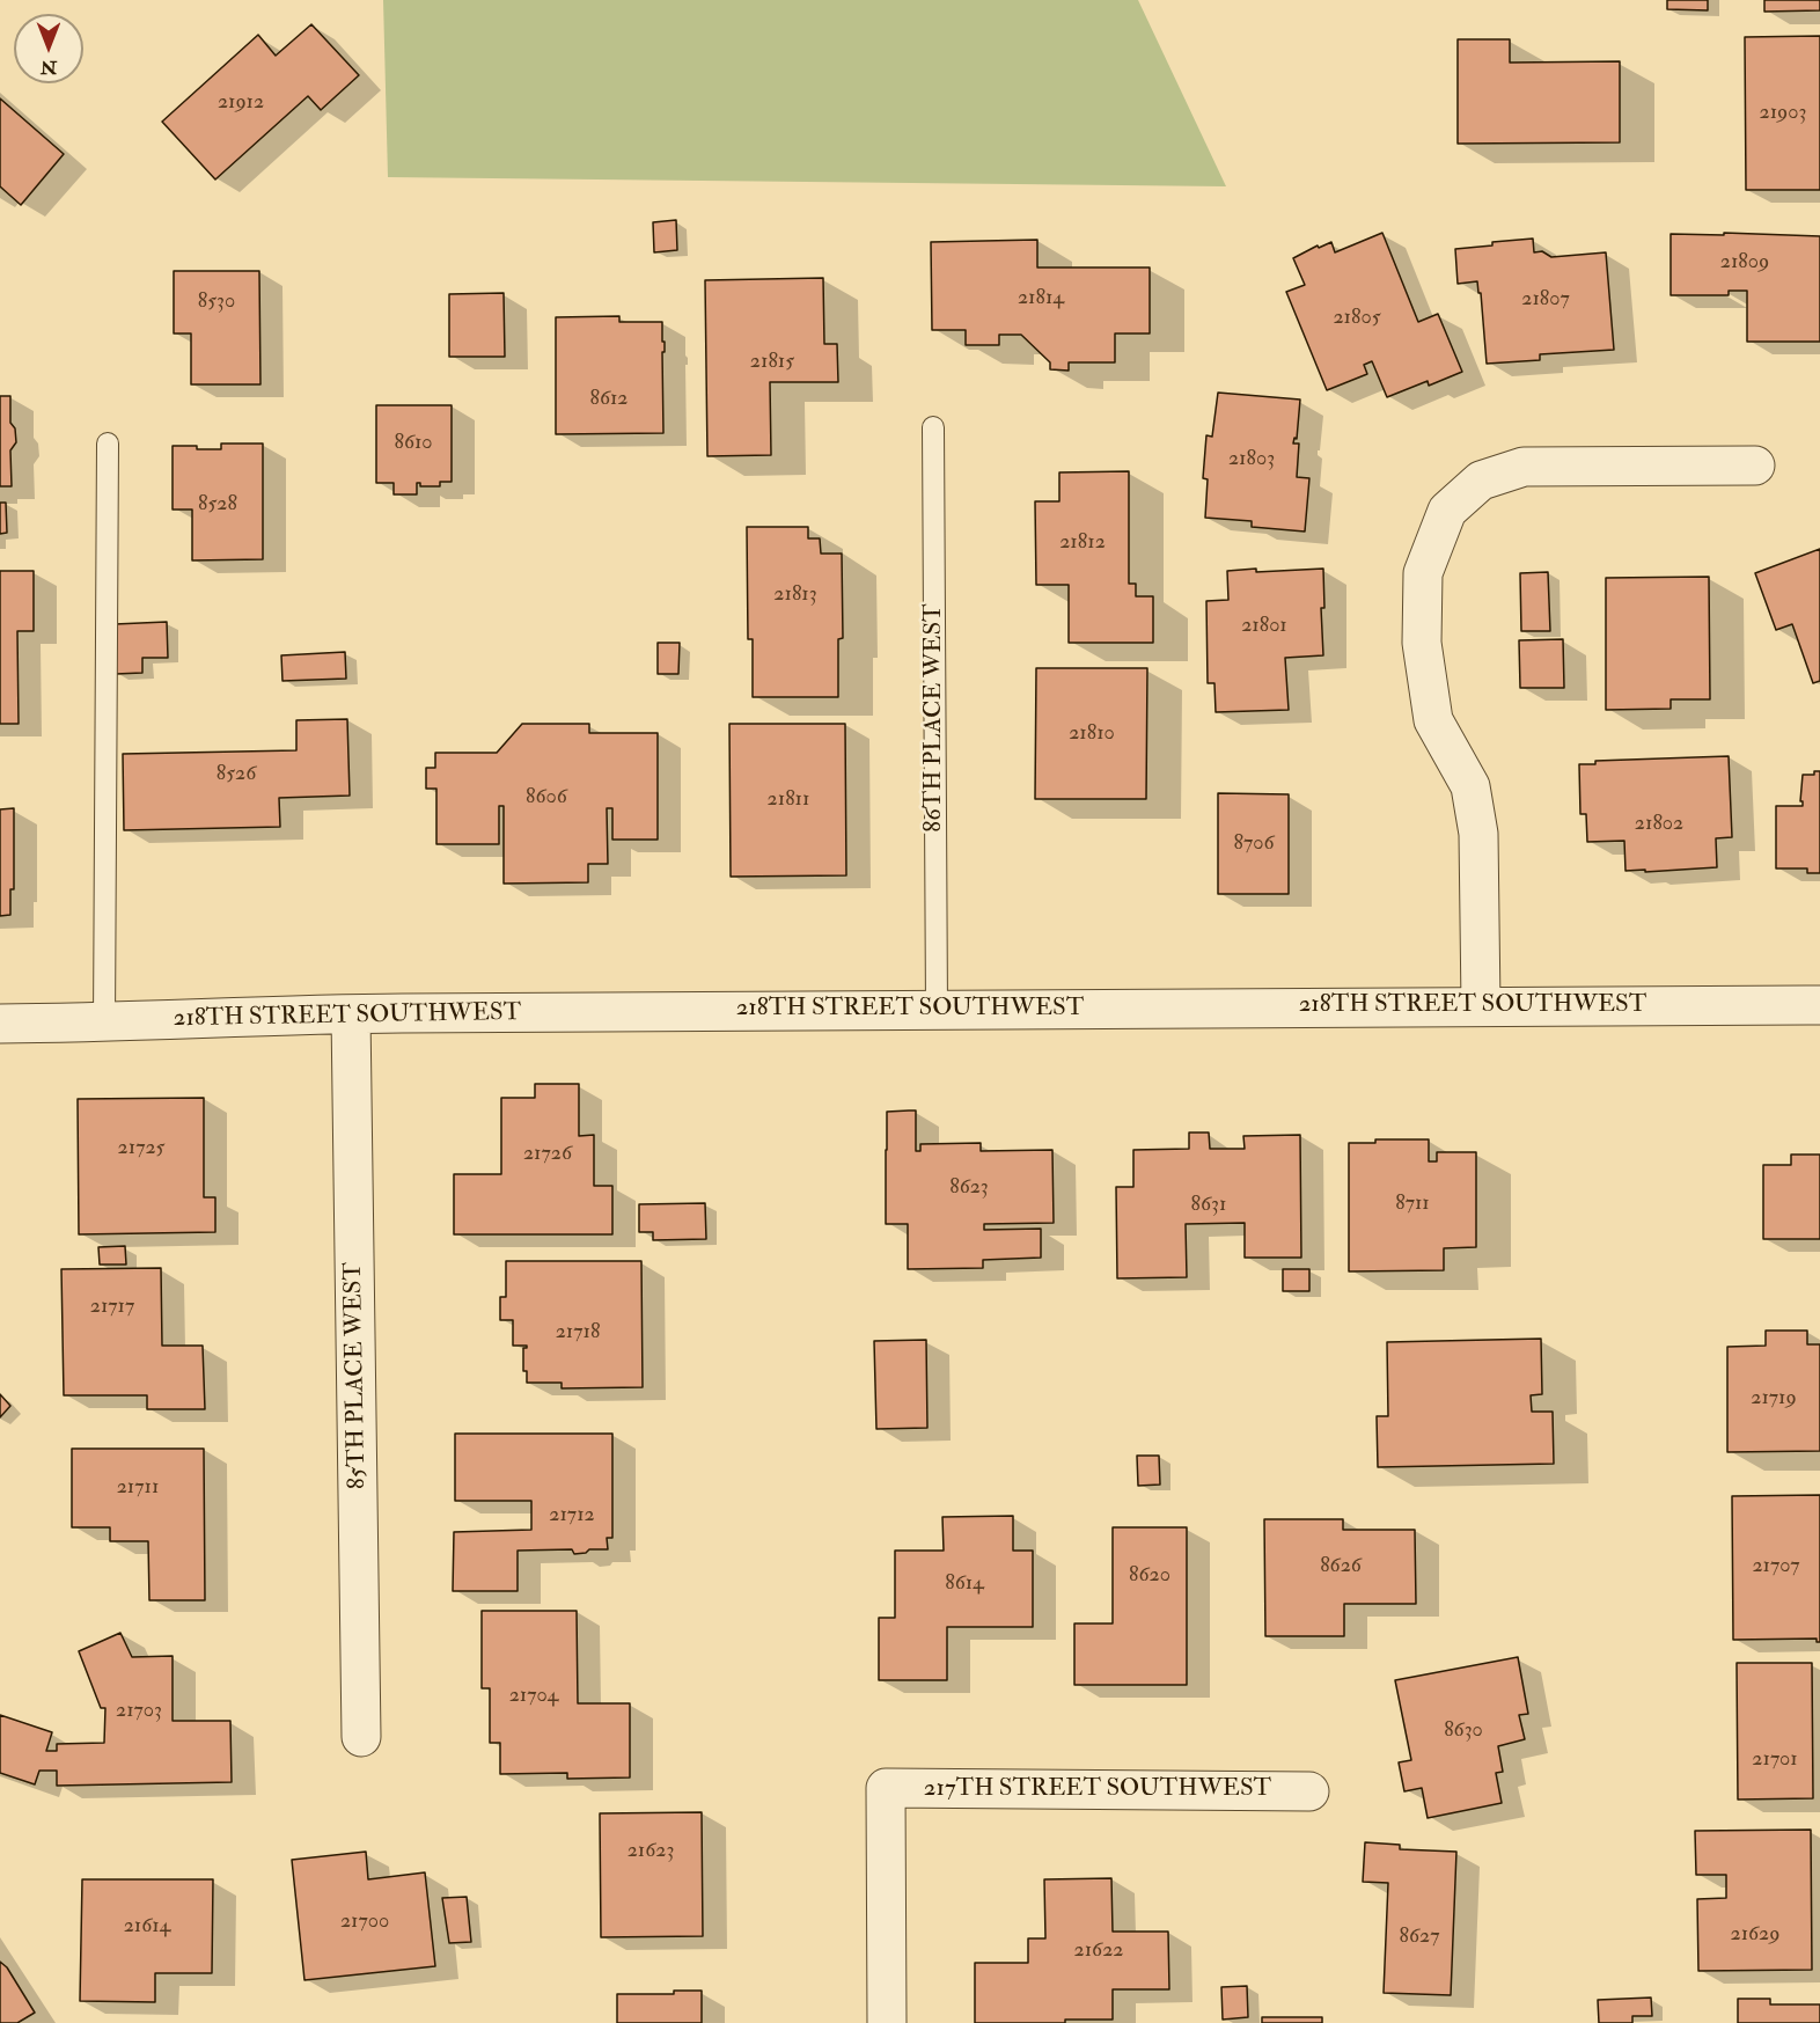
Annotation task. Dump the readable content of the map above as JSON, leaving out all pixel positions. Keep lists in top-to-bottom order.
{
  "streets": {
    "street": ["218TH STREET SOUTHWEST", "85TH PLACE WEST", "217TH STREET SOUTHWEST"],
    "lane": ["86TH PLACE WEST"]
  },
  "crossings": [
    ["86TH PLACE WEST", "218TH STREET SOUTHWEST"],
    ["218TH STREET SOUTHWEST", "85TH PLACE WEST"]
  ],
  "house_numbers": [
    "21912",
    "21903",
    "21809",
    "21814",
    "21807",
    "8530",
    "21805",
    "21815",
    "8612",
    "8610",
    "21803",
    "8528",
    "21812",
    "21813",
    "21801",
    "21810",
    "8526",
    "8606",
    "21811",
    "21802",
    "8706",
    "21725",
    "21726",
    "8623",
    "8711",
    "8631",
    "21717",
    "21718",
    "21719",
    "21711",
    "21712",
    "8626",
    "21707",
    "8620",
    "8614",
    "21704",
    "21703",
    "8630",
    "21701",
    "21623",
    "21700",
    "21614",
    "21629",
    "8627",
    "21622"
  ],
  "north": "bottom"
}
